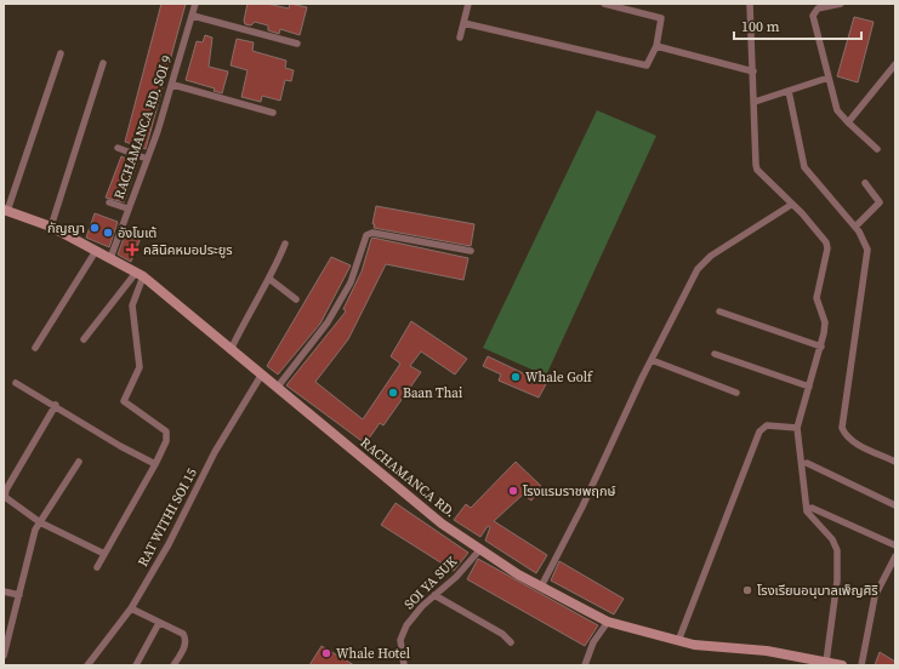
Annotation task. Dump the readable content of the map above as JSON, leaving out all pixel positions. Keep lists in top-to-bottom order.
{
  "streets": {
    "street": [
      "RACHAMANCA RD. SOI 9",
      "RACHAMANCA RD.",
      "RAT WITHI SOI 15",
      "SOI YA SUK"
    ]
  },
  "crossings": [
    ["RACHAMANCA RD. SOI 9", "RACHAMANCA RD."],
    ["RACHAMANCA RD.", "RAT WITHI SOI 15"],
    ["RACHAMANCA RD.", "SOI YA SUK"]
  ],
  "places": {
    "other": [
      "กัญญา",
      "อังโบเต้",
      "Whale Golf",
      "Baan Thai",
      "โรงแรมราชพฤกษ์",
      "โรงเรียนอนุบาลเพ็ญศิริ",
      "Whale Hotel"
    ],
    "health": ["คลินิคหมอประยูร"]
  },
  "scale_bar": "100 m"
}
